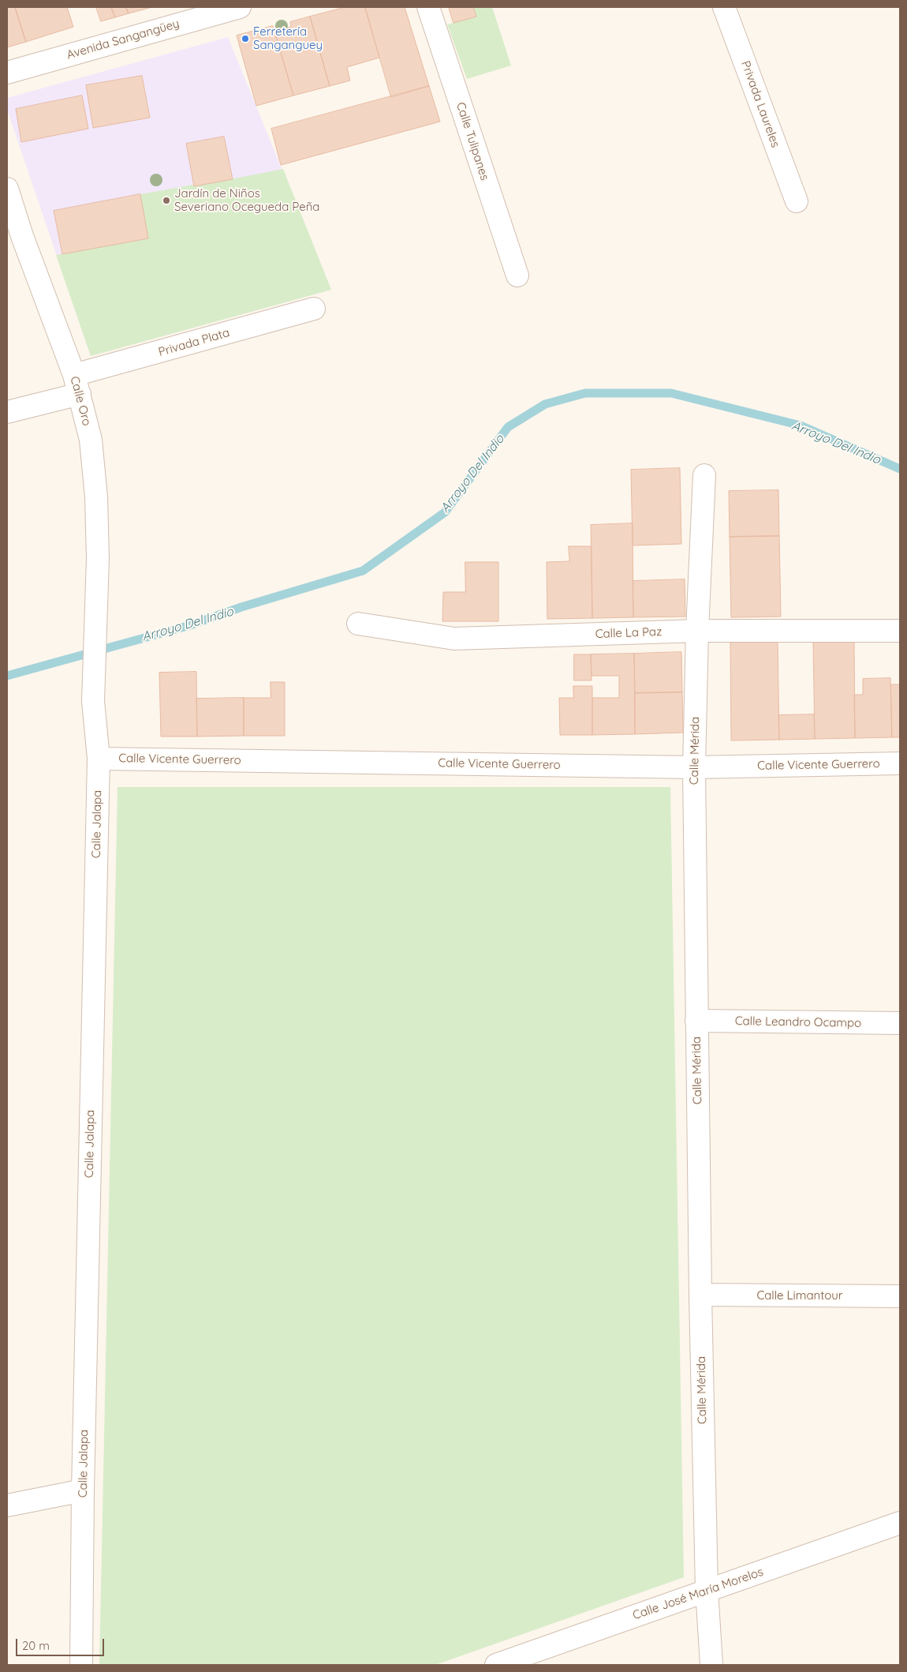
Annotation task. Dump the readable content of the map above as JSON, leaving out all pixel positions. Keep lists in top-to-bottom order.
{
  "streets": {
    "street": [
      "Avenida Sangangüey",
      "Privada Laureles",
      "Calle Tulipanes",
      "Privada Plata",
      "Calle Oro",
      "Calle La Paz",
      "Calle Mérida",
      "Calle Vicente Guerrero",
      "Calle Jalapa",
      "Calle Leandro Ocampo",
      "Calle Limantour",
      "Calle José María Morelos"
    ]
  },
  "crossings": [
    ["Privada Plata", "Calle Oro"],
    ["Calle Oro", "Calle Jalapa"],
    ["Calle La Paz", "Calle Mérida"],
    ["Calle Mérida", "Calle Vicente Guerrero"],
    ["Calle Mérida", "Calle Leandro Ocampo"],
    ["Calle Mérida", "Calle Limantour"],
    ["Calle Mérida", "Calle José María Morelos"],
    ["Calle Vicente Guerrero", "Calle Jalapa"]
  ],
  "water": ["Arroyo Del Indio"],
  "places": ["Ferretería Sanganguey", "Jardín de Niños Severiano Ocegueda Peña"],
  "scale_bar": "20 m"
}
